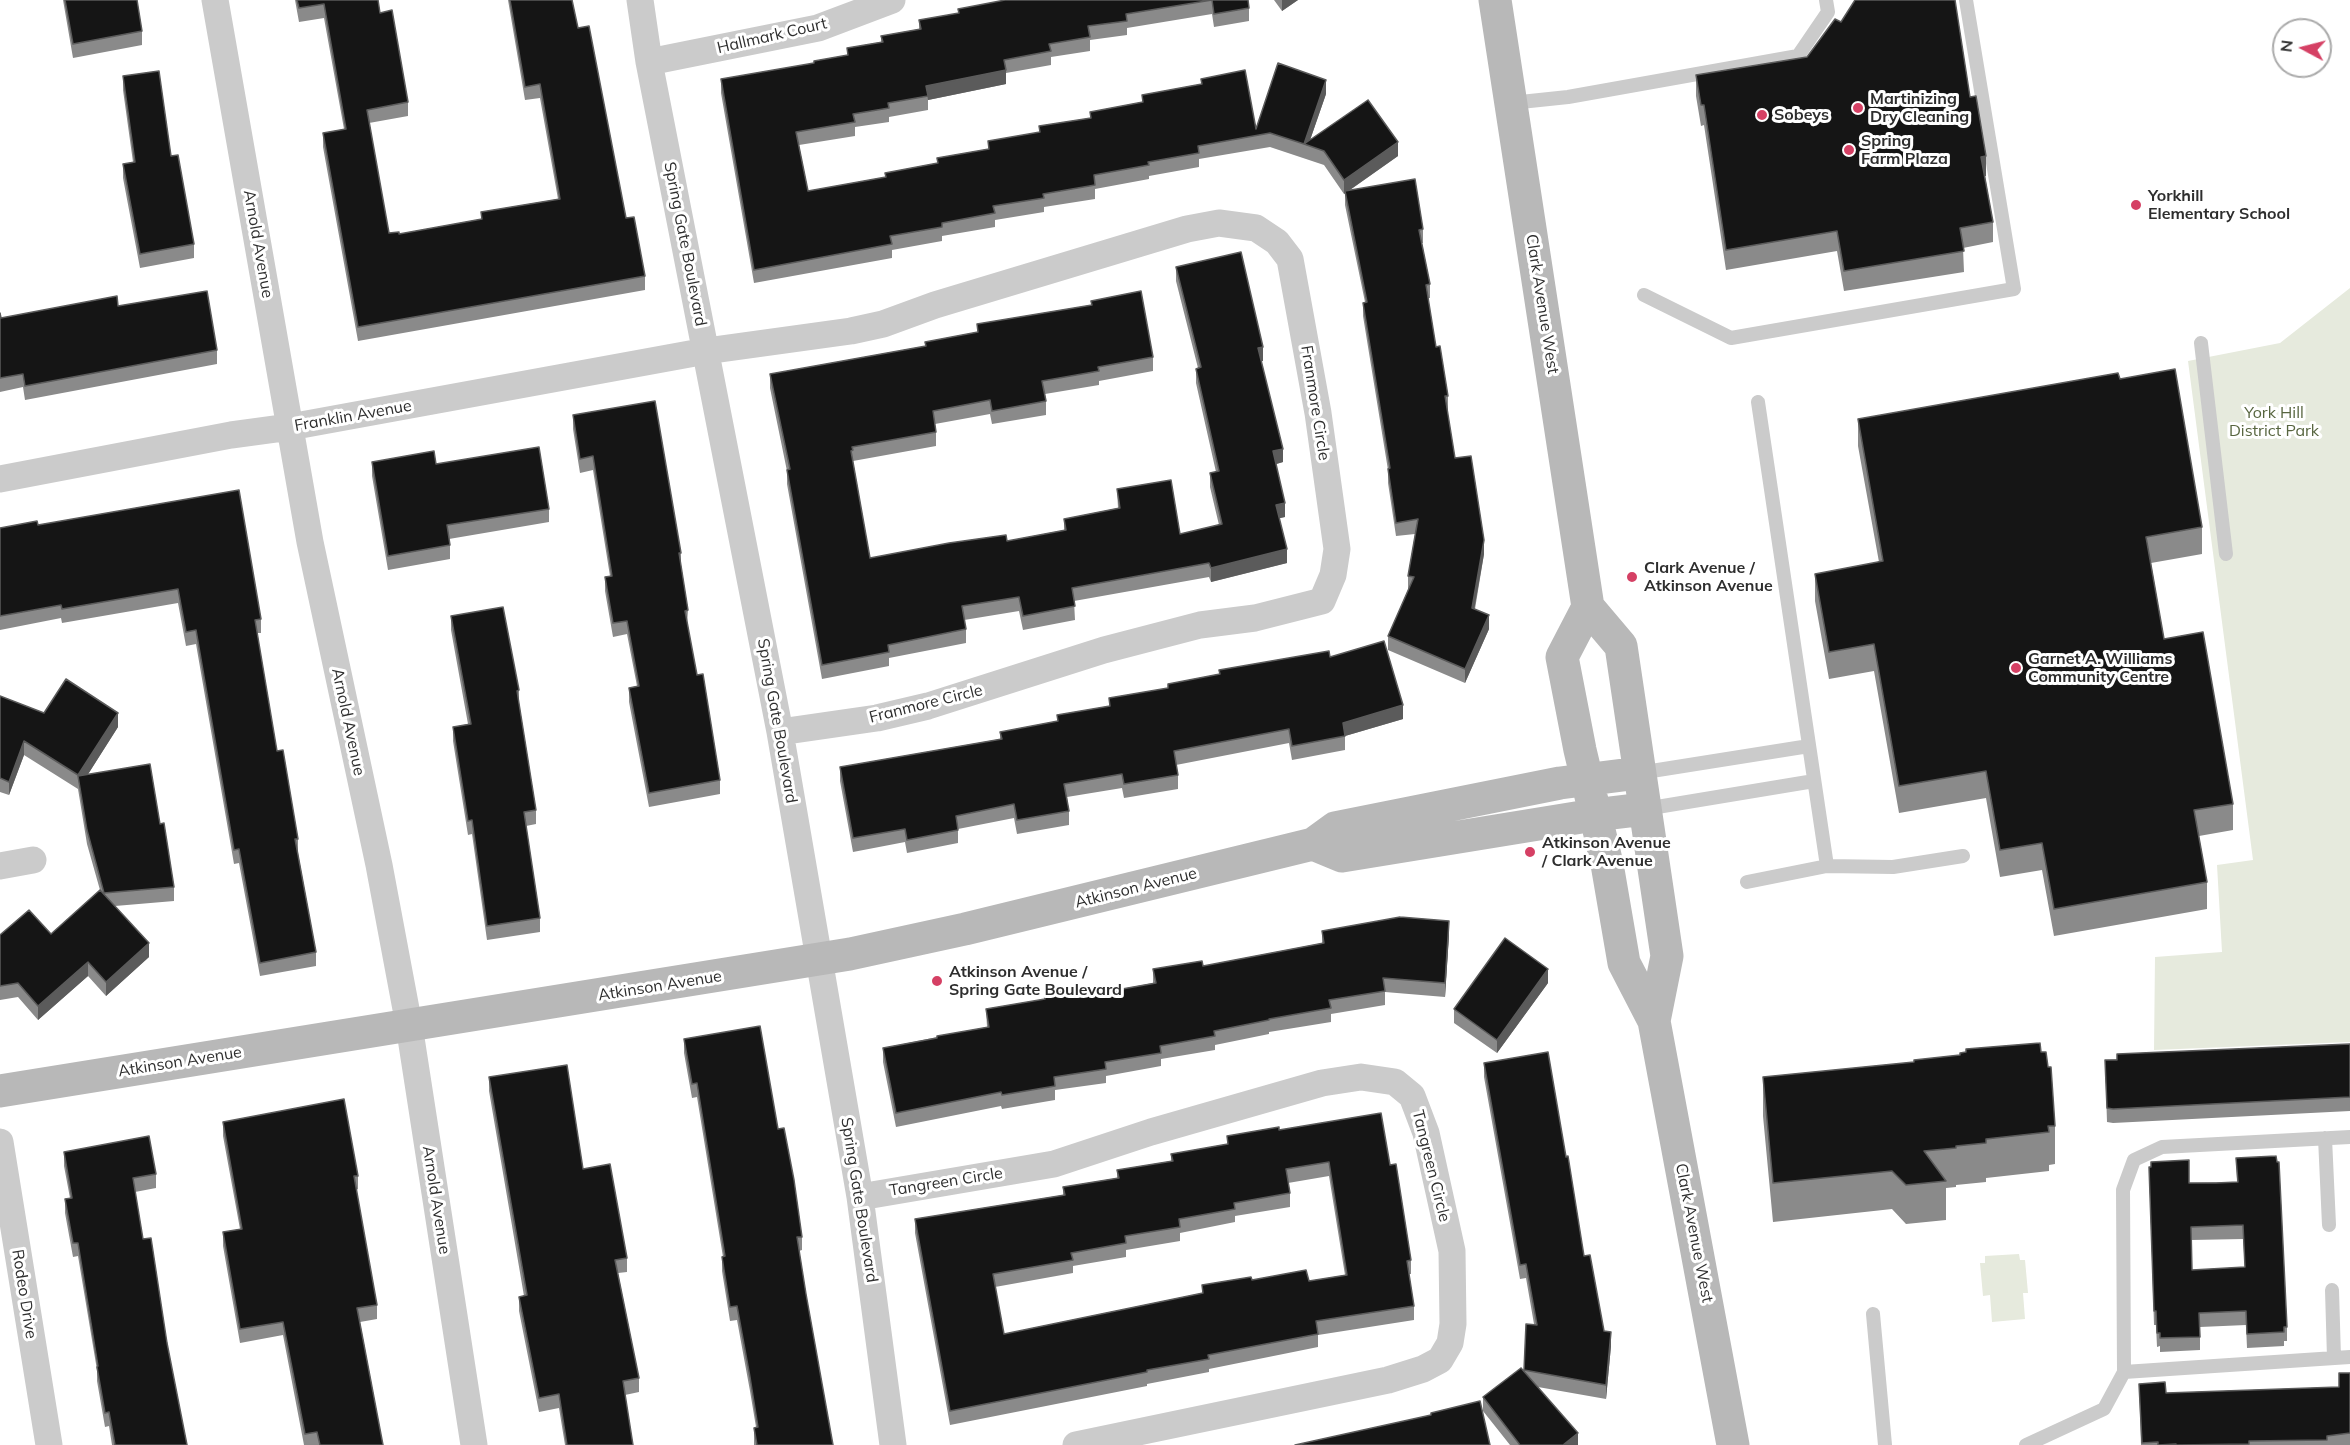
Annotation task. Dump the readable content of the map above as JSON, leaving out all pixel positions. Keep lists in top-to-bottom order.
{
  "streets": {
    "street": [
      "Hallmark Court",
      "Arnold Avenue",
      "Spring Gate Boulevard",
      "Clark Avenue West",
      "Franmore Circle",
      "Franklin Avenue",
      "Atkinson Avenue",
      "Tangreen Circle",
      "Rodeo Drive"
    ]
  },
  "crossings": [
    ["Hallmark Court", "Spring Gate Boulevard"],
    ["Arnold Avenue", "Franklin Avenue"],
    ["Arnold Avenue", "Atkinson Avenue"],
    ["Spring Gate Boulevard", "Franmore Circle"],
    ["Spring Gate Boulevard", "Franklin Avenue"],
    ["Spring Gate Boulevard", "Atkinson Avenue"],
    ["Spring Gate Boulevard", "Tangreen Circle"],
    ["Clark Avenue West", "Atkinson Avenue"],
    ["Franmore Circle", "Franklin Avenue"]
  ],
  "parks": ["York Hill District Park"],
  "places": [
    "Martinizing Dry Cleaning",
    "Sobeys",
    "Spring Farm Plaza",
    "Yorkhill Elementary School",
    "Clark Avenue / Atkinson Avenue",
    "Garnet A. Williams Community Centre",
    "Atkinson Avenue / Clark Avenue",
    "Atkinson Avenue / Spring Gate Boulevard"
  ],
  "north": "left"
}
